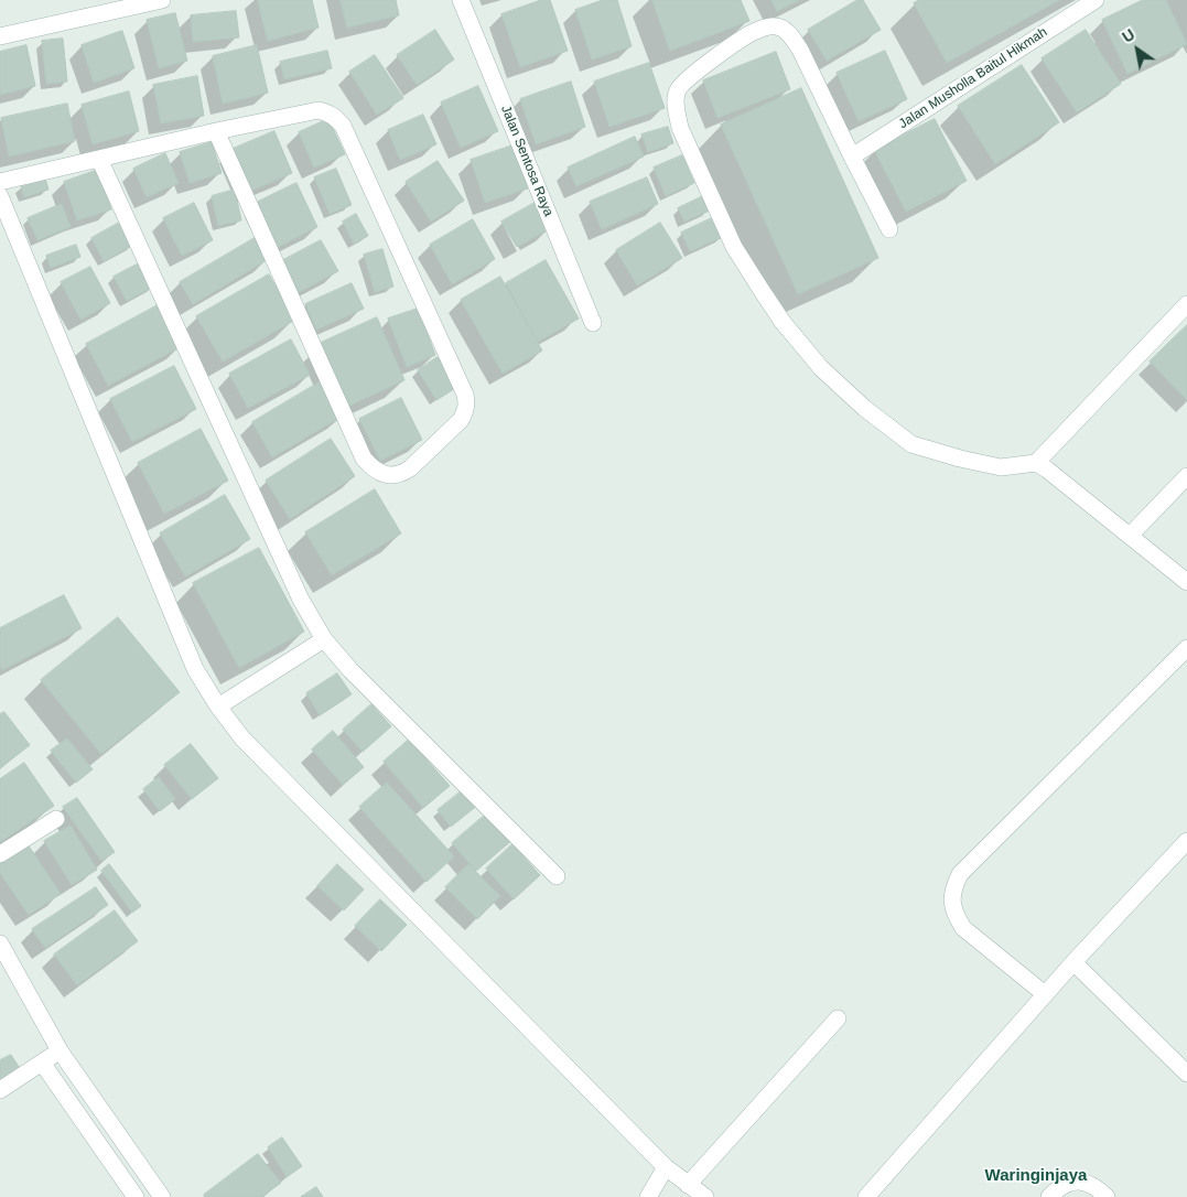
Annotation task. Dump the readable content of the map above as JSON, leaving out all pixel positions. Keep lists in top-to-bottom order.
{
  "streets": {
    "street": ["Jalan Musholla Baitul Hikmah", "Jalan Sentosa Raya"]
  },
  "districts": ["Waringinjaya"],
  "north": "top left"
}
